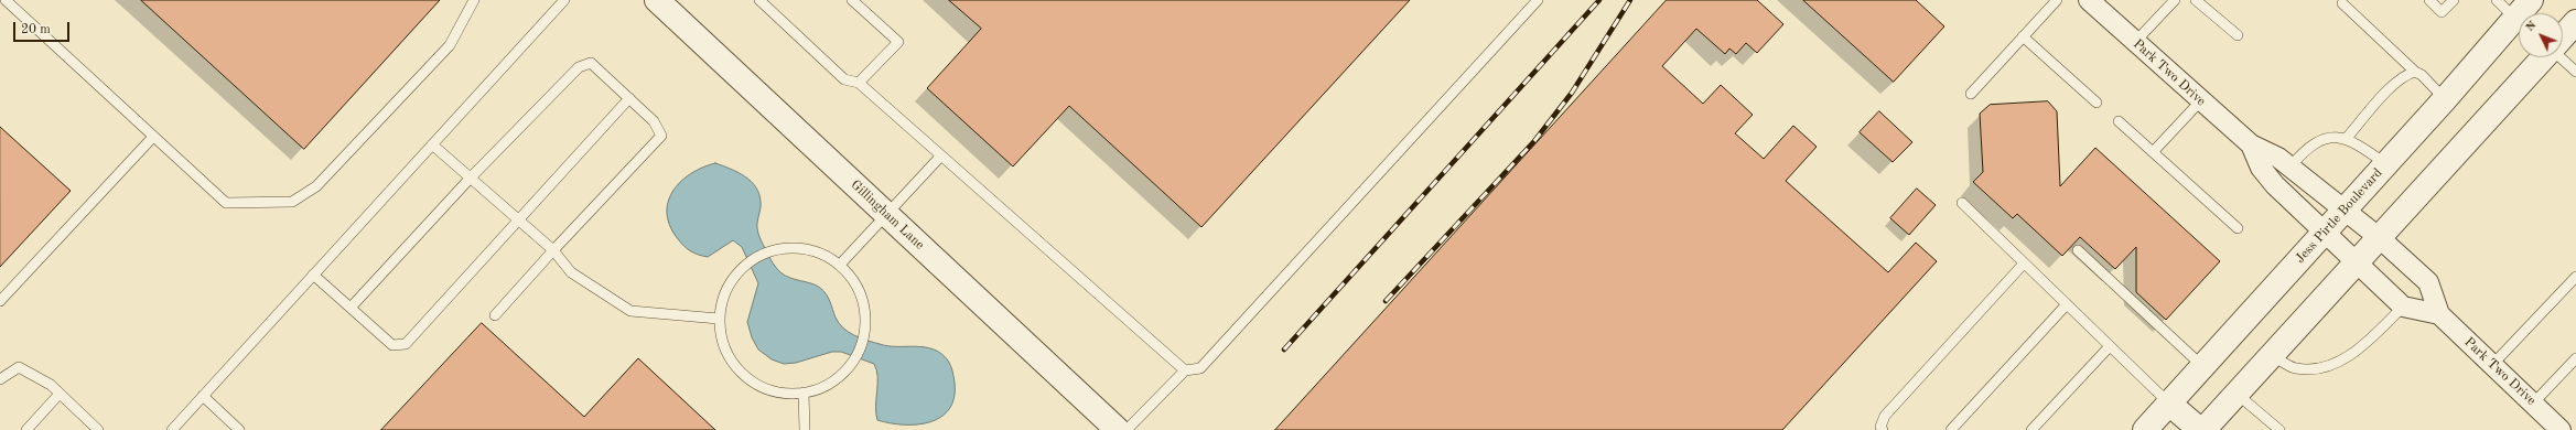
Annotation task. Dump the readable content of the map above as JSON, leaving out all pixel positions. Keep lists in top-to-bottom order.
{
  "streets": {
    "street": ["Park Two Drive", "Gillingham Lane", "Jess Pirtle Boulevard"]
  },
  "crossings": [
    ["Park Two Drive", "Jess Pirtle Boulevard"]
  ],
  "scale_bar": "20 m",
  "north": "top left"
}
